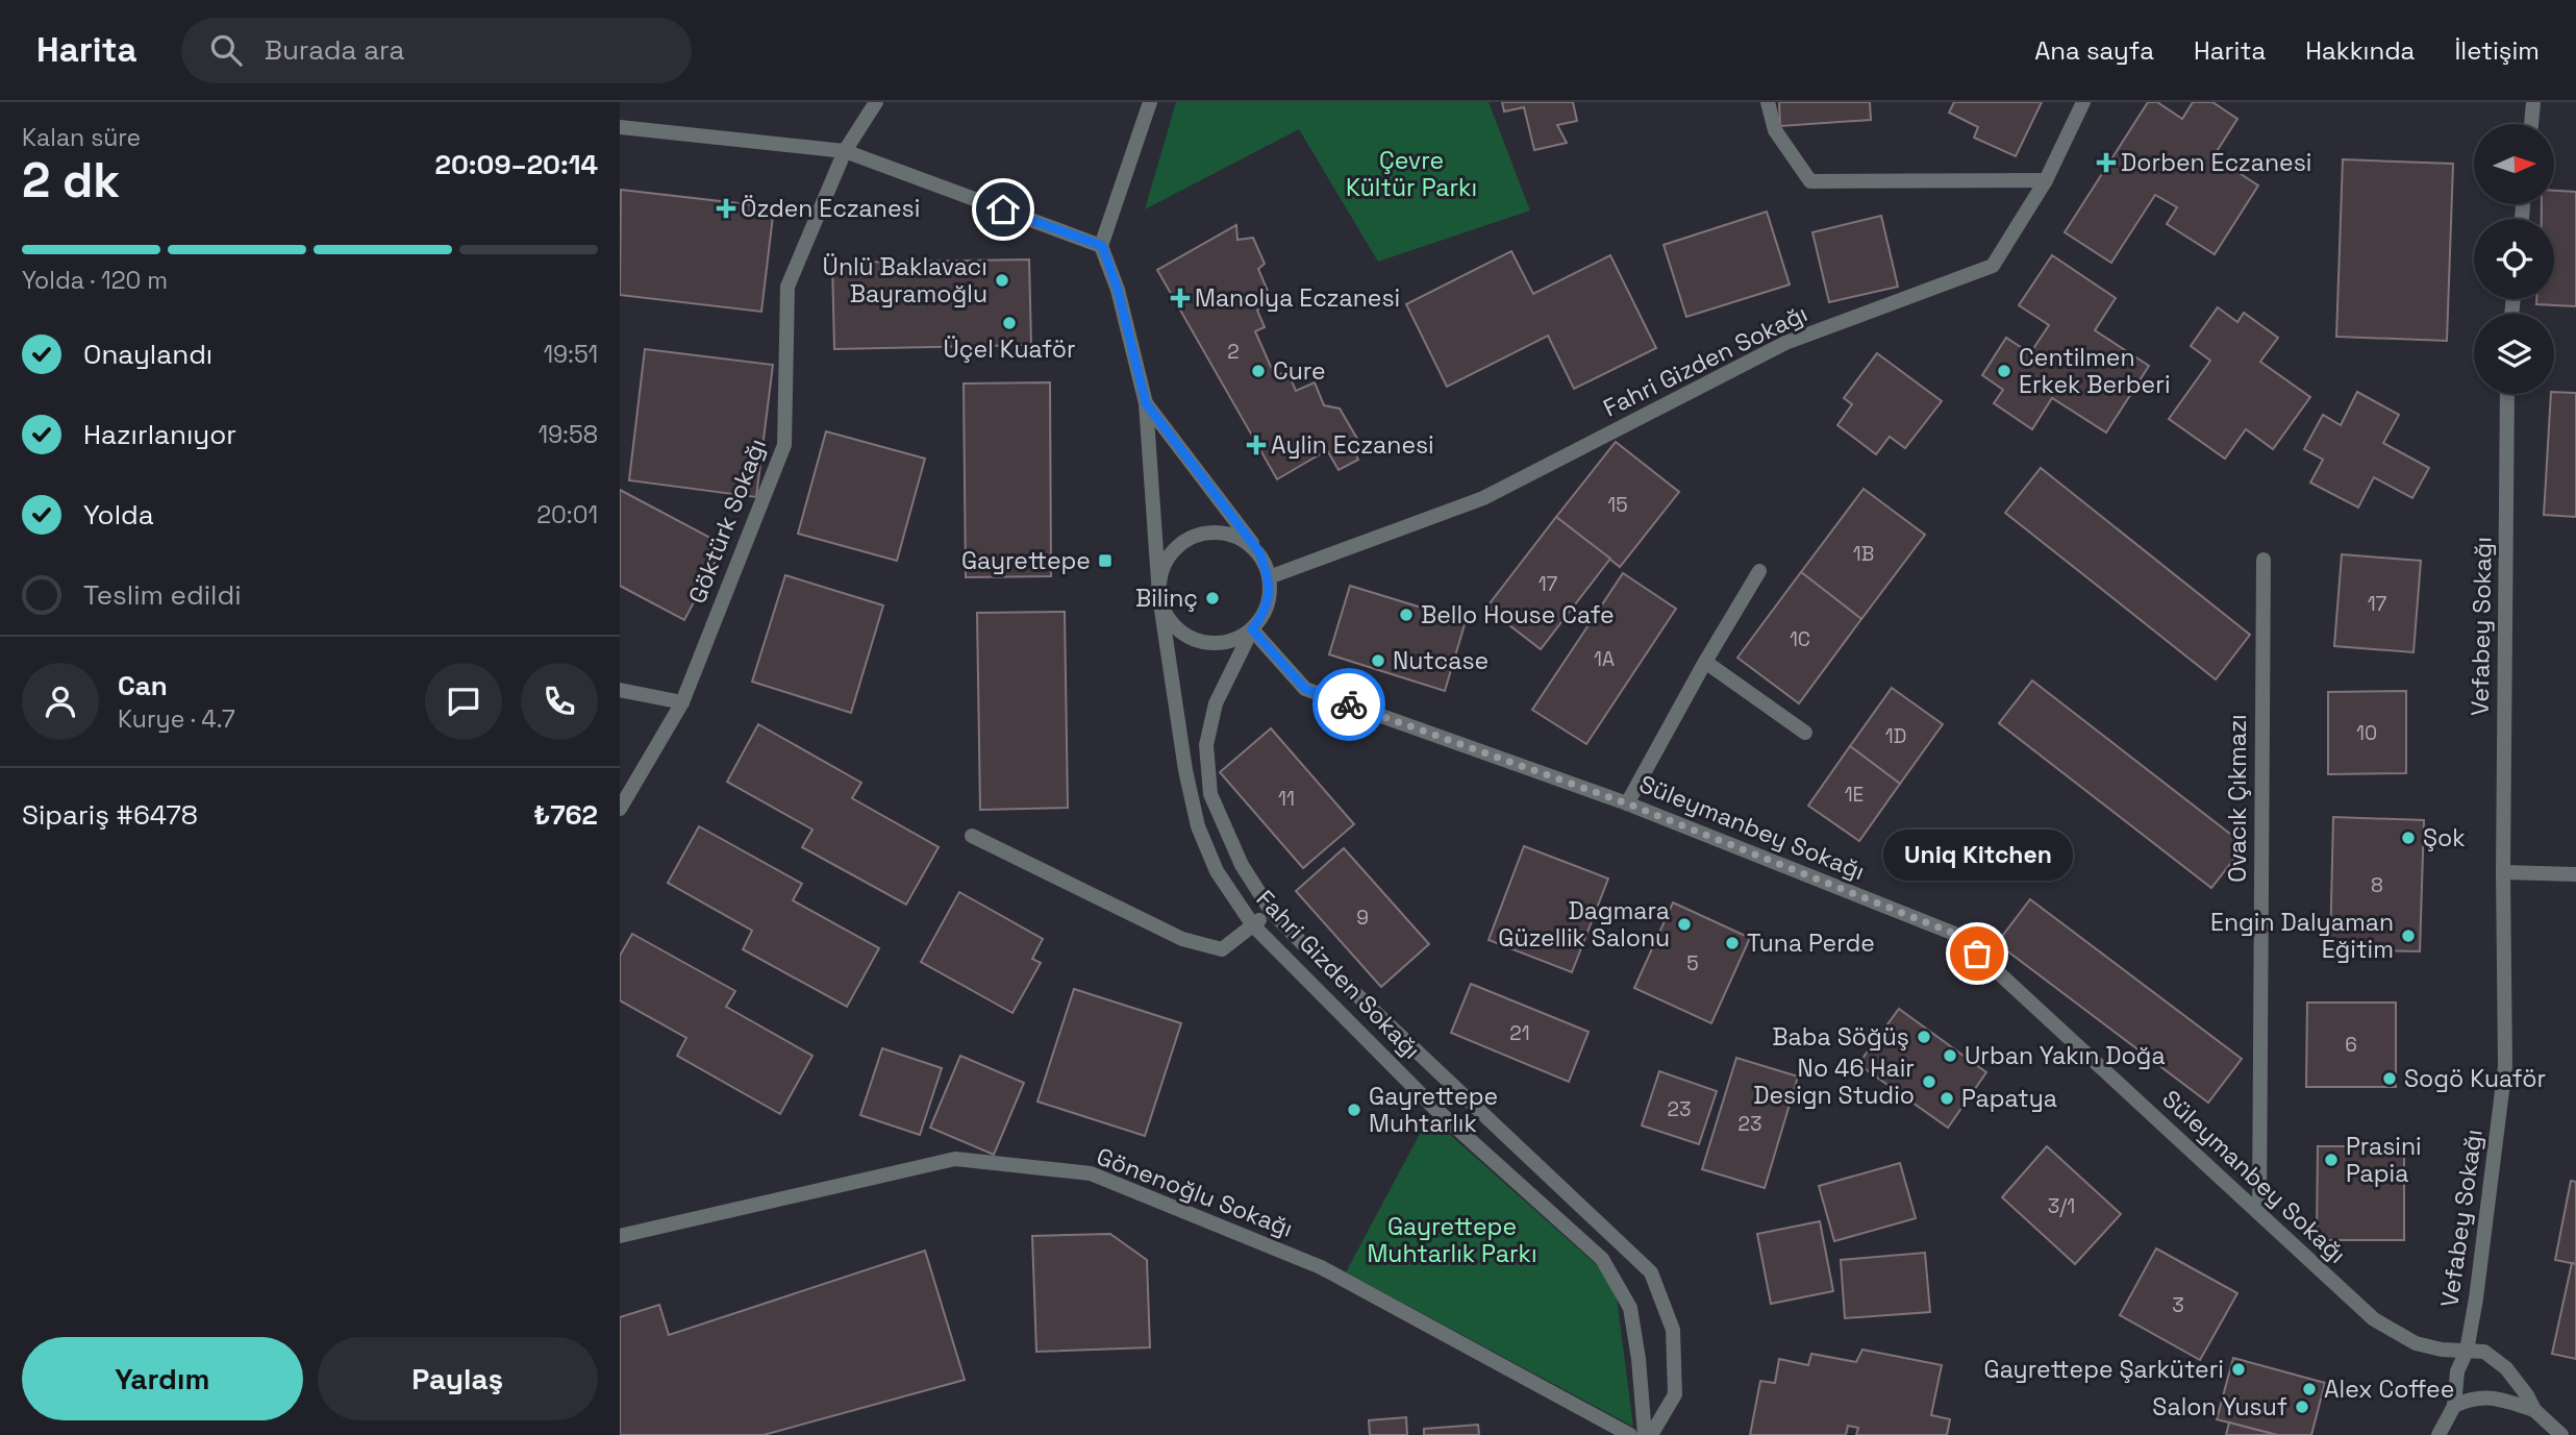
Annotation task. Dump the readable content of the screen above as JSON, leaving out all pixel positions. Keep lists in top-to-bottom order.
{
  "streets": {
    "street": [
      "Fahri Gizden Sokağı",
      "Göktürk Sokağı",
      "Vefabey Sokağı",
      "Ovacık Çıkmazı",
      "Süleymanbey Sokağı",
      "Gönenoğlu Sokağı"
    ]
  },
  "crossings": [
    ["Fahri Gizden Sokağı", "Süleymanbey Sokağı"],
    ["Vefabey Sokağı", "Süleymanbey Sokağı"],
    ["Ovacık Çıkmazı", "Süleymanbey Sokağı"]
  ],
  "parks": ["Çevre Kültür Parkı", "Gayrettepe Muhtarlık Parkı"],
  "places": {
    "health": [
      "Dorben Eczanesi",
      "Özden Eczanesi",
      "Manolya Eczanesi",
      "Aylin Eczanesi"
    ],
    "other": [
      "Ünlü Baklavacı Bayramoğlu",
      "Üçel Kuaför",
      "Cure",
      "Centilmen Erkek Berberi",
      "Bilinç",
      "Bello House Cafe",
      "Nutcase",
      "Şok",
      "Dagmara Güzellik Salonu",
      "Engin Dalyaman Eğitim",
      "Tuna Perde",
      "Uniq Kitchen",
      "Baba Söğüş",
      "Urban Yakın Doğa",
      "Sogö Kuaför",
      "No 46 Hair Design Studio",
      "Papatya",
      "Gayrettepe Muhtarlık",
      "Prasini Papia",
      "Gayrettepe Şarküteri",
      "Alex Coffee",
      "Salon Yusuf"
    ],
    "transit": ["Gayrettepe"]
  },
  "house_numbers": [
    "2",
    "15",
    "1B",
    "17",
    "17",
    "1C",
    "1A",
    "10",
    "1D",
    "1E",
    "11",
    "8",
    "9",
    "5",
    "21",
    "6",
    "23",
    "23",
    "3/1",
    "3"
  ],
  "north": "right",
  "page": {
    "header": "Harita",
    "search": "Burada ara",
    "nav": [
      "Ana sayfa",
      "Harita",
      "Hakkında",
      "İletişim"
    ],
    "heading": ["2 dk", "Kalan süre", "20:09–20:14"],
    "panel": [
      "Can",
      "Kurye · 4.7",
      "Sipariş #6478",
      "₺762"
    ],
    "bar": "Yolda · 120 m",
    "list": [
      ["Onaylandı", "19:51"],
      ["Hazırlanıyor", "19:58"],
      ["Yolda", "20:01"],
      "Teslim edildi"
    ],
    "bubble": "Uniq Kitchen",
    "buttons": ["Yardım", "Paylaş"]
  }
}
